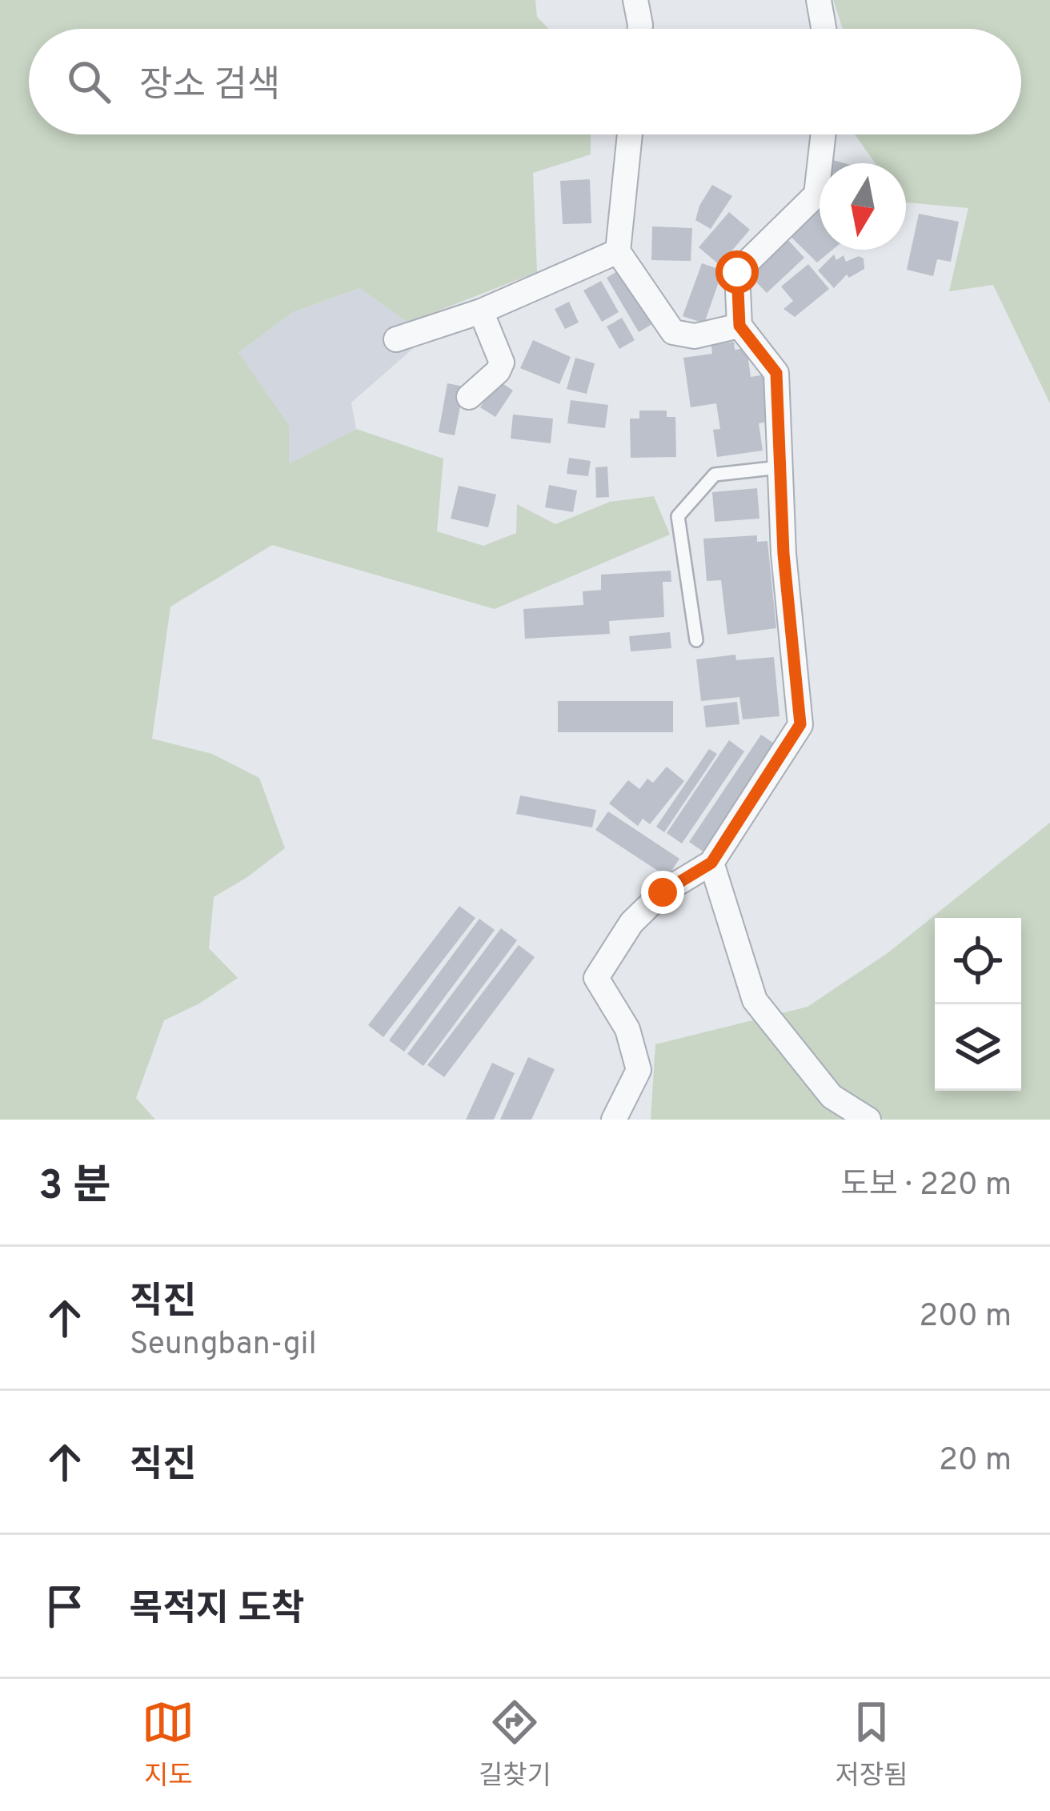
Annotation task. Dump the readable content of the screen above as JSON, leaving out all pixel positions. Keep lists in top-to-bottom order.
{
  "north": "bottom",
  "page": {
    "search": "장소 검색",
    "heading": ["3 분", "도보 · 220 m"],
    "list": [
      ["직진", "Seungban-gil", "200 m"],
      ["직진", "20 m"],
      "목적지 도착"
    ],
    "nav": ["지도", "길찾기", "저장됨"]
  }
}
